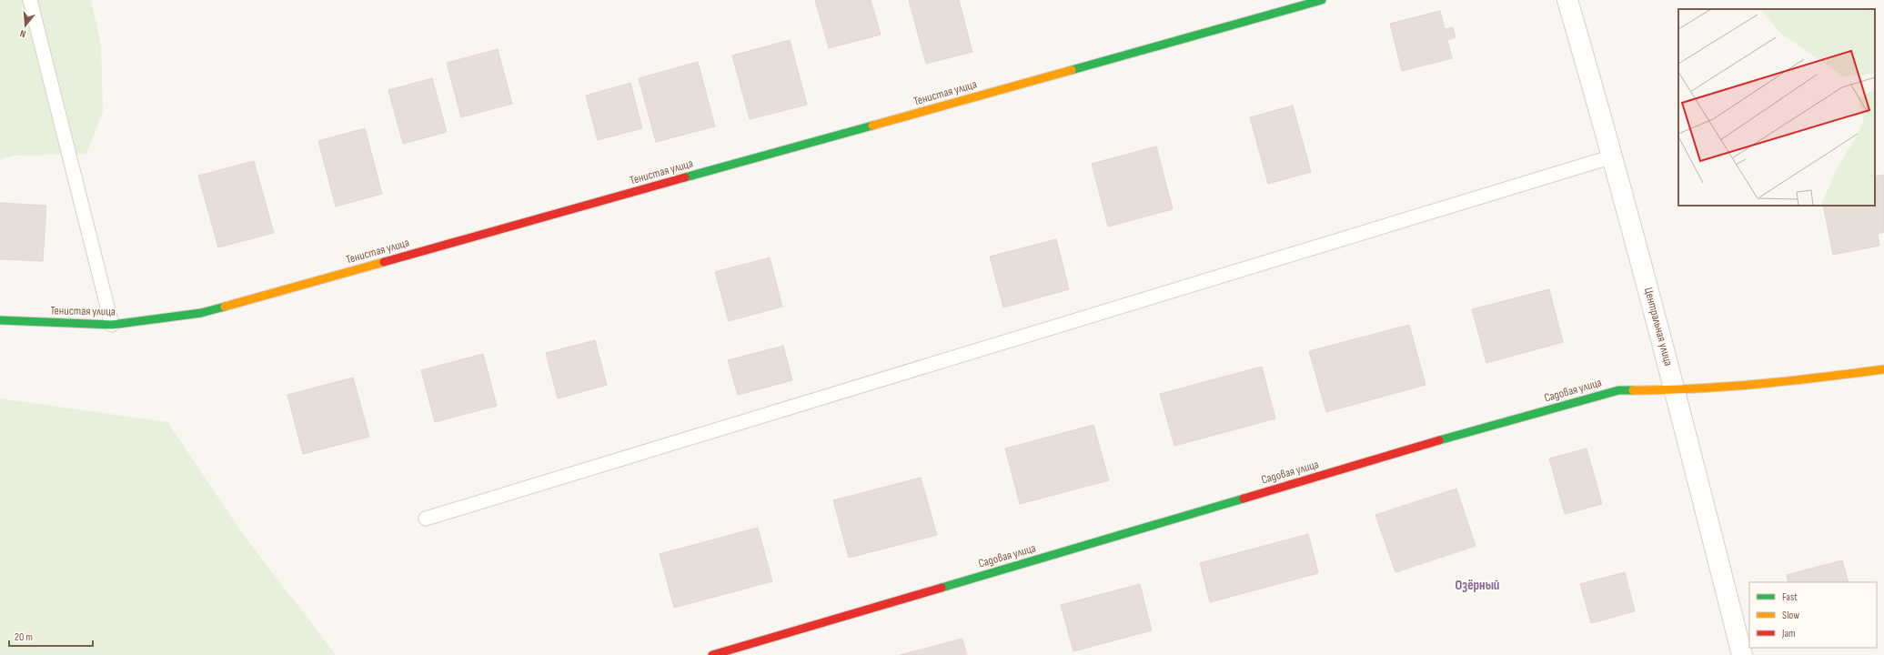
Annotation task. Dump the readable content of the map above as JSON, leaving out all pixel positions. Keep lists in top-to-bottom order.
{
  "streets": {
    "street": ["Тенистая улица", "Центральная улица", "Садовая улица"]
  },
  "crossings": [
    ["Центральная улица", "Садовая улица"]
  ],
  "districts": ["Озёрный"],
  "legend": ["Fast", "Slow", "Jam"],
  "scale_bar": "20 m",
  "north": "bottom"
}
